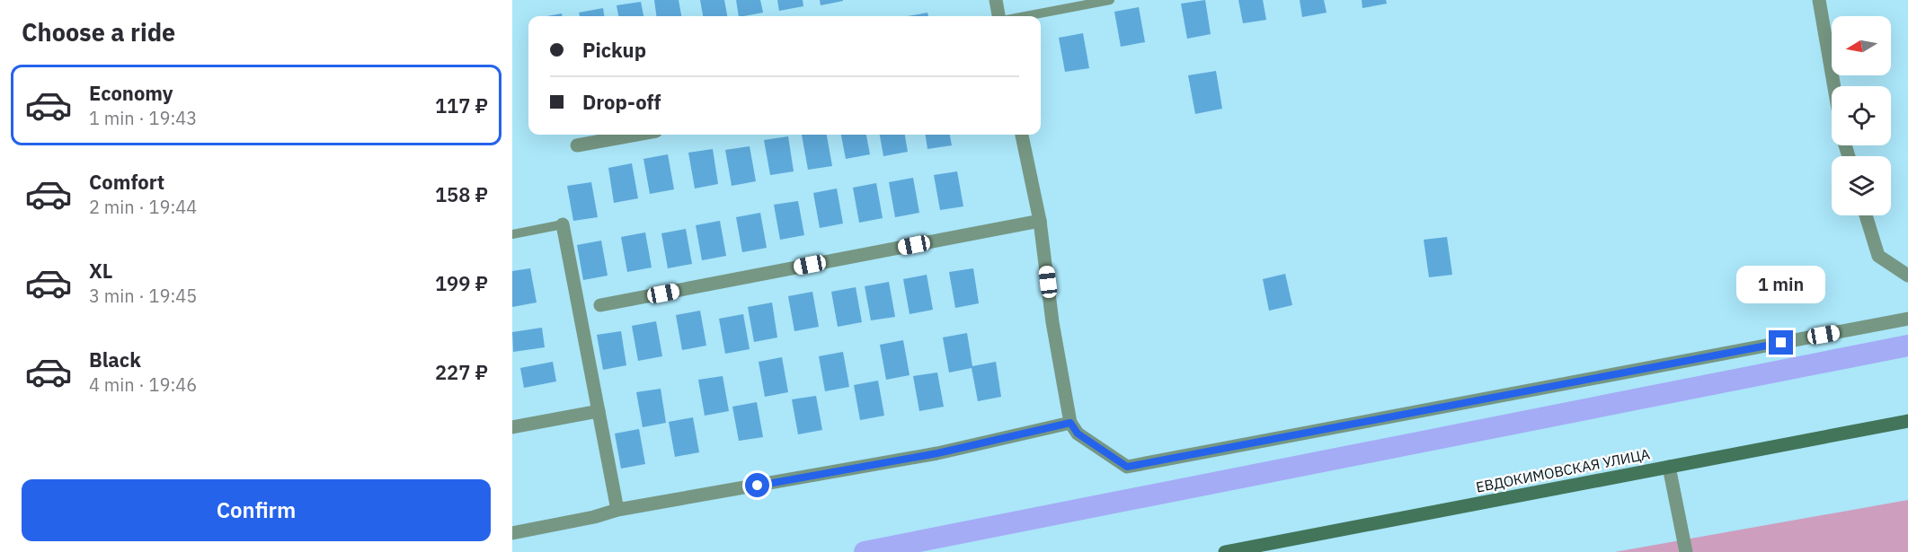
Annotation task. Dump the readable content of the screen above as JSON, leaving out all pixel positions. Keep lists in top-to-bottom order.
{
  "streets": {
    "main road": ["ЕВДОКИМОВСКАЯ УЛИЦА"]
  },
  "north": "left",
  "page": {
    "heading": "Choose a ride",
    "banner": ["Pickup", "Drop-off"],
    "list": [
      {
        "name": "Economy",
        "note": "1 min · 19:43",
        "value": "117 ₽"
      },
      {
        "name": "Comfort",
        "note": "2 min · 19:44",
        "value": "158 ₽"
      },
      {
        "name": "XL",
        "note": "3 min · 19:45",
        "value": "199 ₽"
      },
      {
        "name": "Black",
        "note": "4 min · 19:46",
        "value": "227 ₽"
      }
    ],
    "bubble": "1 min",
    "buttons": "Confirm"
  }
}
